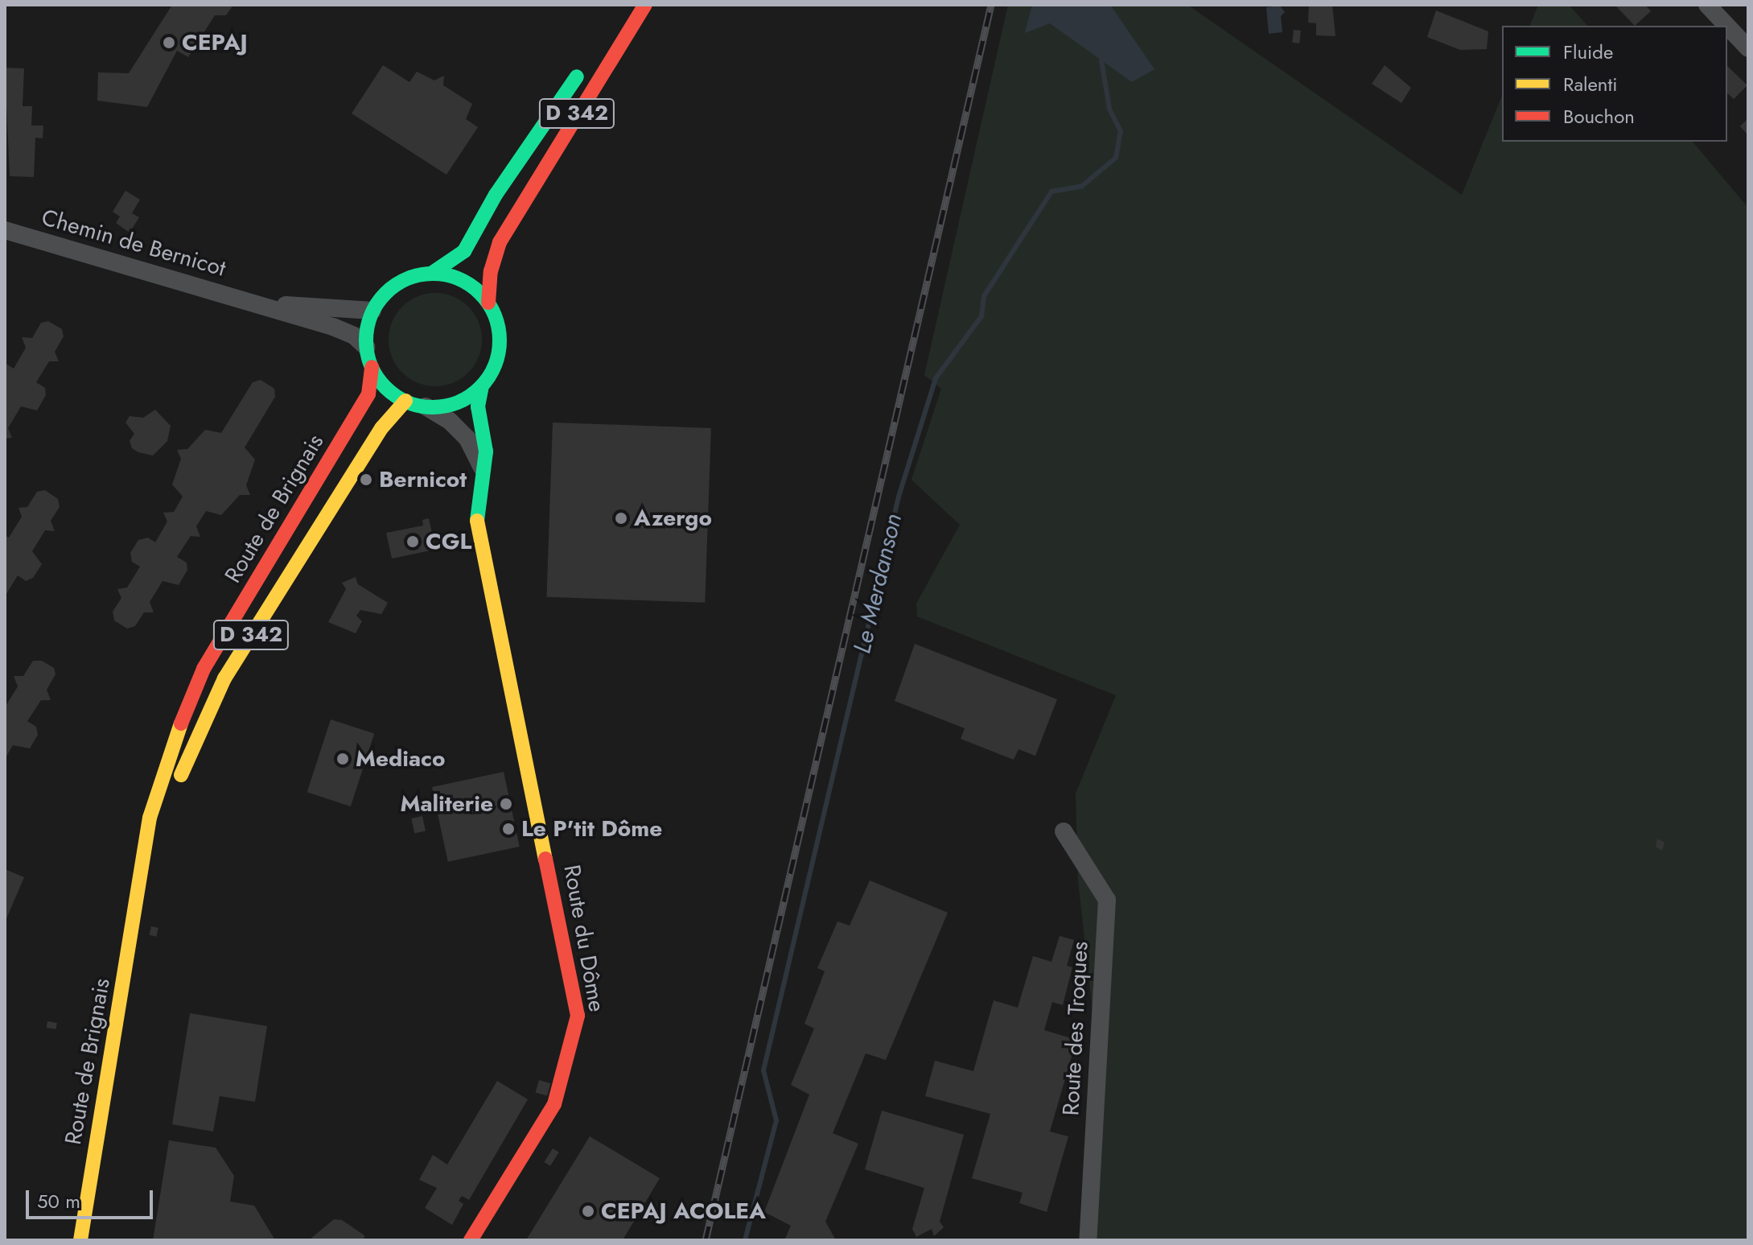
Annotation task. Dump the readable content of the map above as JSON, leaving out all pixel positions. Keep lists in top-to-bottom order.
{
  "streets": {
    "main road": ["D 342", "Route de Brignais", "Route du Dôme"],
    "street": ["Chemin de Bernicot", "Route des Troques"]
  },
  "crossings": [
    ["D 342", "Chemin de Bernicot"],
    ["D 342", "Route de Brignais"],
    ["D 342", "Route du Dôme"],
    ["Chemin de Bernicot", "Route de Brignais"],
    ["Chemin de Bernicot", "Route du Dôme"],
    ["Route de Brignais", "Route du Dôme"]
  ],
  "water": ["Le Merdanson"],
  "places": [
    "CEPAJ",
    "Bernicot",
    "Azergo",
    "CGL",
    "Mediaco",
    "Maliterie",
    "Le P'tit Dôme",
    "CEPAJ ACOLEA"
  ],
  "legend": ["Fluide", "Ralenti", "Bouchon"],
  "scale_bar": "50 m"
}
